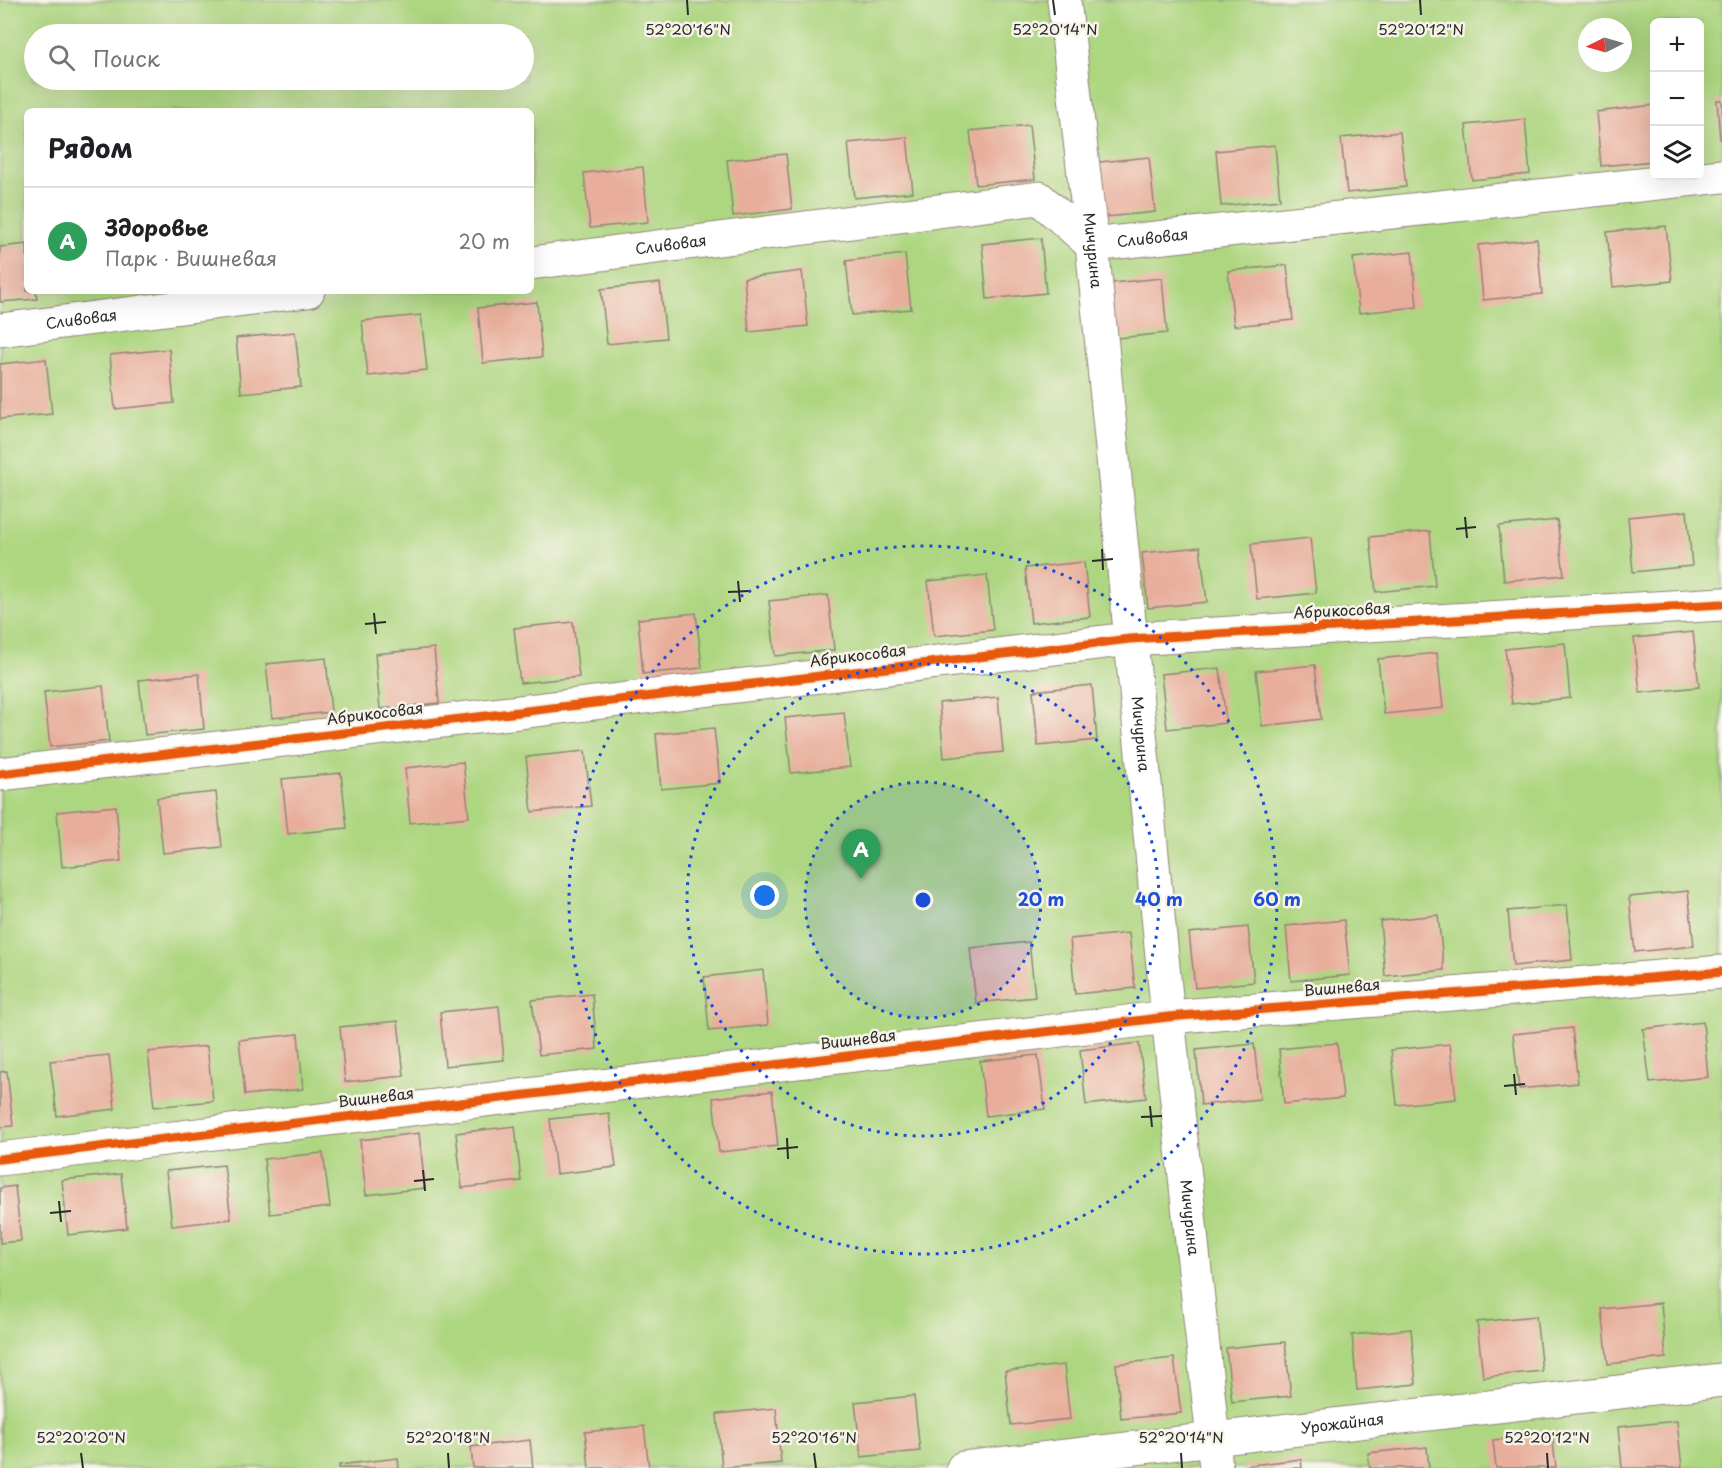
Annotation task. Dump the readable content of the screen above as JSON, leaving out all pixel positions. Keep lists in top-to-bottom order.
{
  "streets": {
    "street": [
      "Сливовая",
      "Мичурина",
      "Абрикосовая",
      "Вишневая",
      "Урожайная"
    ]
  },
  "crossings": [
    ["Сливовая", "Мичурина"],
    ["Мичурина", "Абрикосовая"],
    ["Мичурина", "Вишневая"],
    ["Мичурина", "Урожайная"]
  ],
  "north": "left",
  "page": {
    "map_buttons": ["+", "−"],
    "search": "Поиск",
    "heading": "Рядом",
    "list": [
      {
        "mark": "A",
        "name": "Здоровье",
        "note": "Парк · Вишневая",
        "value": "20 m"
      }
    ],
    "pins": "A"
  },
  "coordinates": [
    "52°20'16\"N",
    "52°20'12\"N",
    "52°20'14\"N",
    "52°20'20\"N",
    "52°20'18\"N"
  ],
  "rings": ["20 m", "40 m", "60 m"]
}
